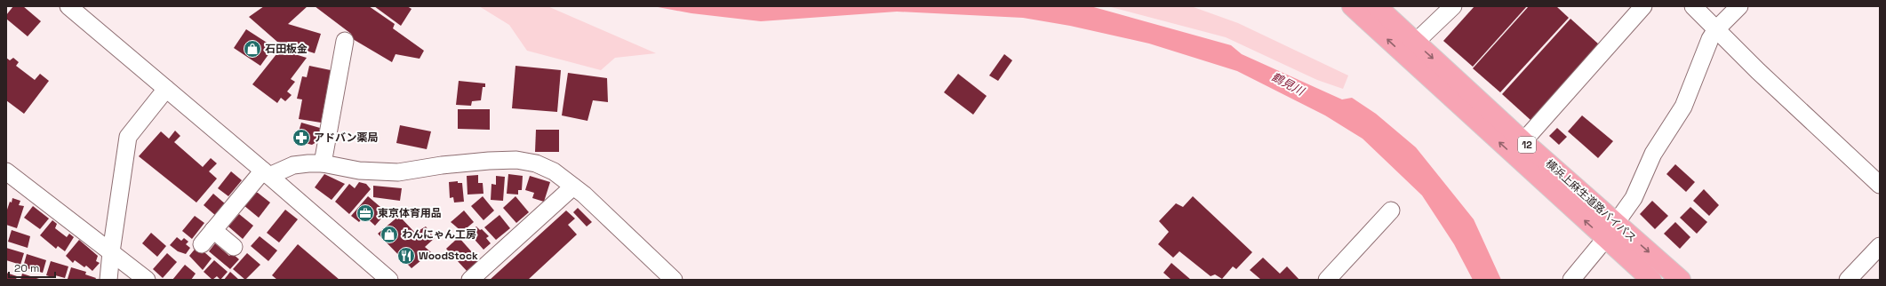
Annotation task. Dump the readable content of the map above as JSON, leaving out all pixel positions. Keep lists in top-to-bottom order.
{
  "streets": {
    "main road": ["12", "横浜上麻生道路バイパス"]
  },
  "water": ["鶴見川"],
  "places": {
    "shop": ["石田板金", "わんにゃん工房"],
    "pharmacy": ["アドバン薬局"],
    "office": ["東京体育用品"],
    "restaurant": ["WoodStock"]
  },
  "scale_bar": "20 m"
}
